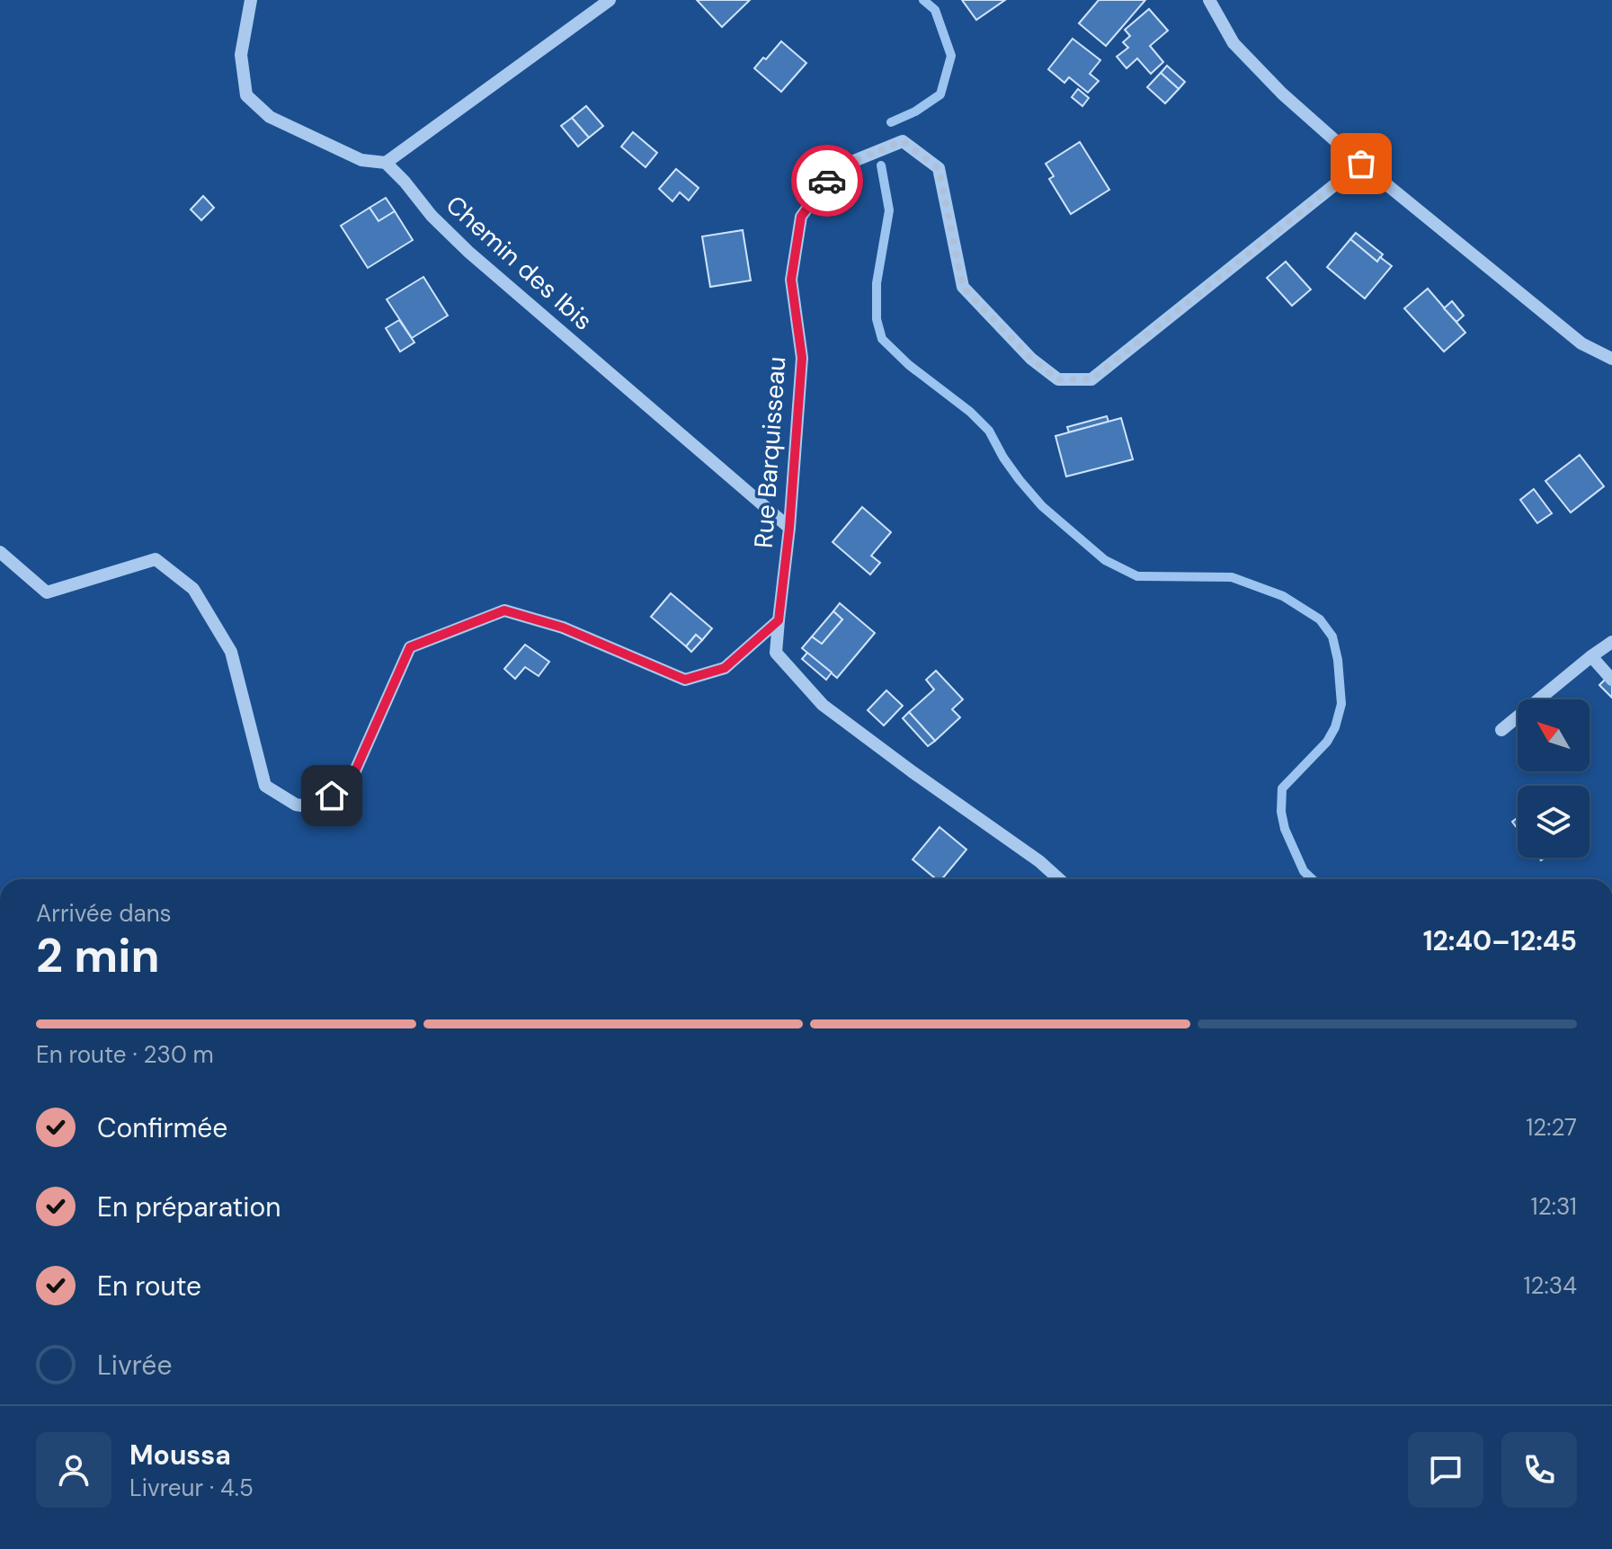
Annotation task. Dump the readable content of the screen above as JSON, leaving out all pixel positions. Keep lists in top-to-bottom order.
{
  "streets": {
    "street": ["Chemin des Ibis", "Rue Barquisseau"]
  },
  "crossings": [
    ["Chemin des Ibis", "Rue Barquisseau"]
  ],
  "north": "top left",
  "page": {
    "heading": ["2 min", "Arrivée dans", "12:40–12:45"],
    "panel": ["Moussa", "Livreur · 4.5"],
    "bar": "En route · 230 m",
    "list": [
      ["Confirmée", "12:27"],
      ["En préparation", "12:31"],
      ["En route", "12:34"],
      "Livrée"
    ]
  }
}
